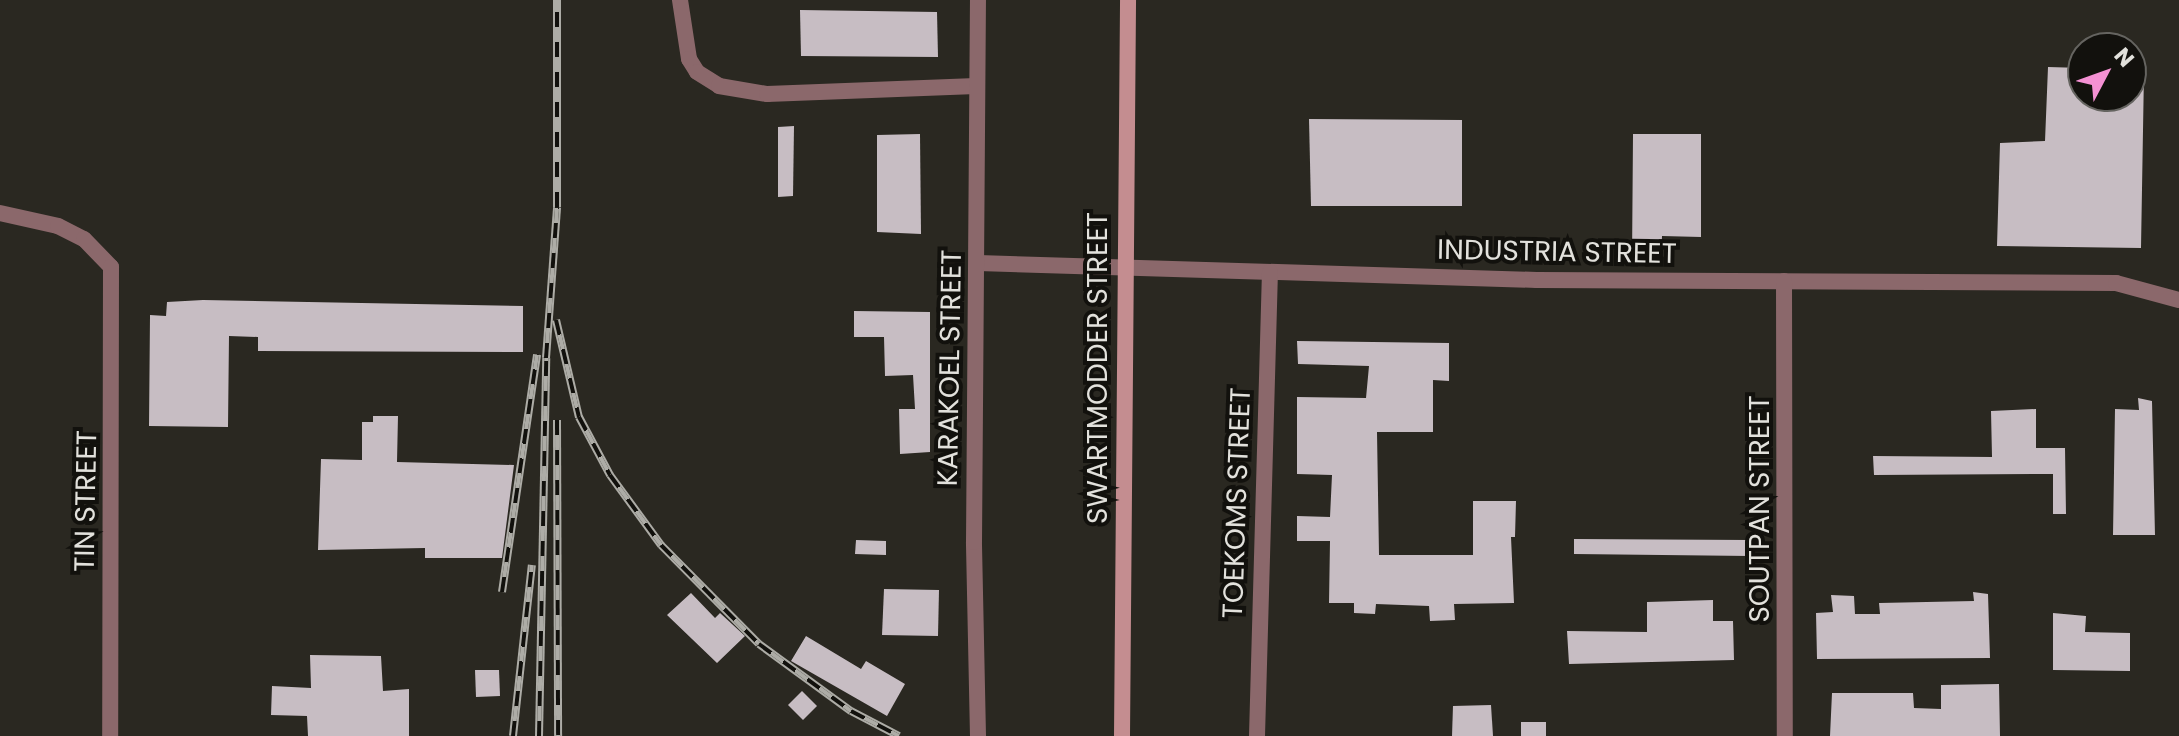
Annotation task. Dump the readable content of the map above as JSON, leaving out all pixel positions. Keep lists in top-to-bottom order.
{
  "streets": {
    "main road": ["SWARTMODDER STREET"],
    "street": [
      "INDUSTRIA STREET",
      "KARAKOEL STREET",
      "TIN STREET",
      "TOEKOMS STREET",
      "SOUTPAN STREET"
    ]
  },
  "crossings": [
    ["INDUSTRIA STREET", "KARAKOEL STREET"],
    ["INDUSTRIA STREET", "SWARTMODDER STREET"],
    ["INDUSTRIA STREET", "TOEKOMS STREET"],
    ["INDUSTRIA STREET", "SOUTPAN STREET"]
  ],
  "north": "top right"
}
